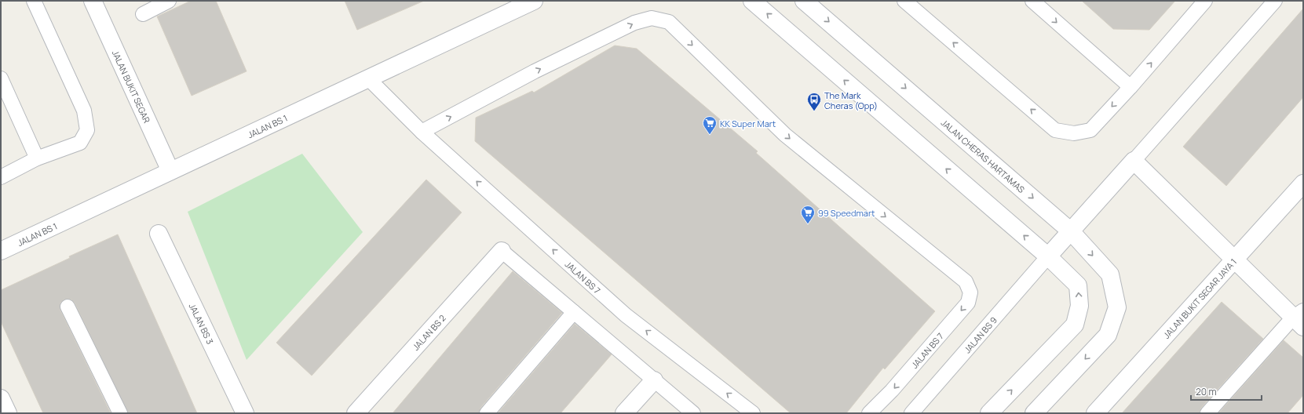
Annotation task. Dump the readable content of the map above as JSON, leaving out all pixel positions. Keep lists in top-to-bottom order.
{
  "streets": {
    "street": [
      "JALAN BUKIT SEGAR",
      "JALAN BS 1",
      "JALAN CHERAS HARTAMAS",
      "JALAN BUKIT SEGAR JAYA 1",
      "JALAN BS 3",
      "JALAN BS 2"
    ],
    "lane": ["JALAN BS 7", "JALAN BS 9"]
  },
  "crossings": [
    ["JALAN BUKIT SEGAR", "JALAN BS 1"],
    ["JALAN BS 1", "JALAN BS 7"]
  ],
  "places": {
    "bus stop": ["The Mark Cheras (Opp)"],
    "supermarket": ["KK Super Mart", "99 Speedmart"]
  },
  "scale_bar": "20 m"
}
